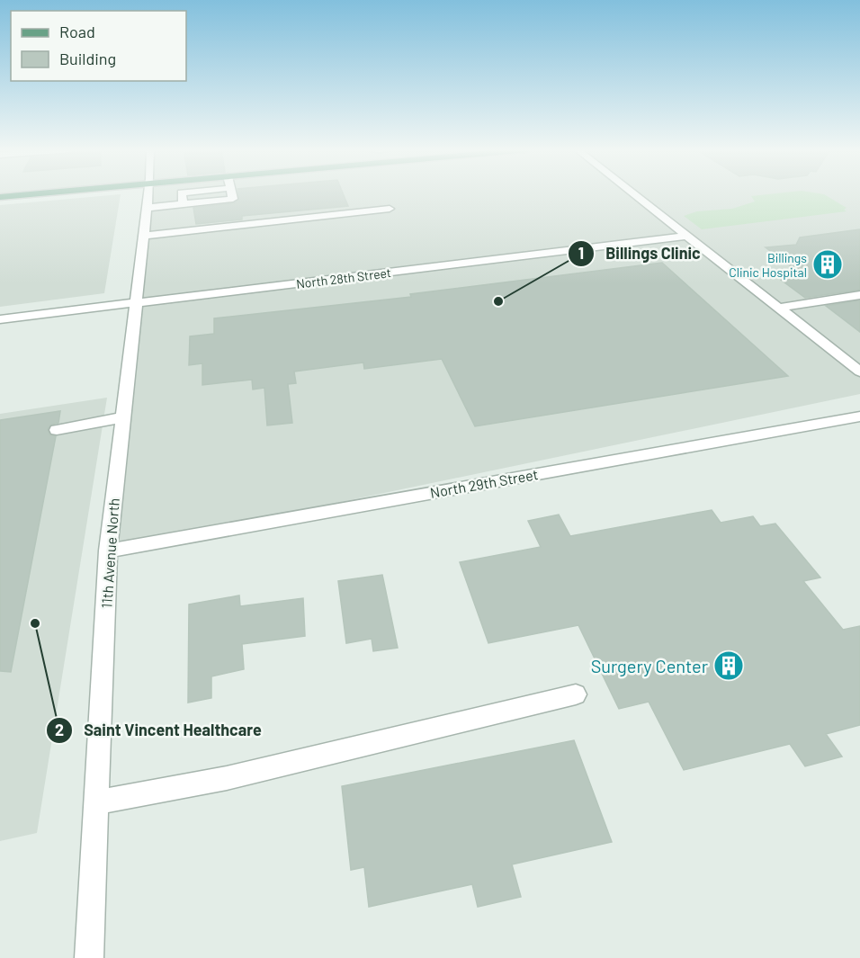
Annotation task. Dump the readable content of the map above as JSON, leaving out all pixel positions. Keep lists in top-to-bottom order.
{
  "streets": {
    "street": ["North 28th Street", "North 29th Street", "11th Avenue North"]
  },
  "crossings": [
    ["North 28th Street", "11th Avenue North"],
    ["North 29th Street", "11th Avenue North"]
  ],
  "places": {
    "building": ["Billings Clinic Hospital", "Surgery Center"],
    "other": ["Billings Clinic", "Saint Vincent Healthcare"]
  },
  "legend": ["Road", "Building"]
}
